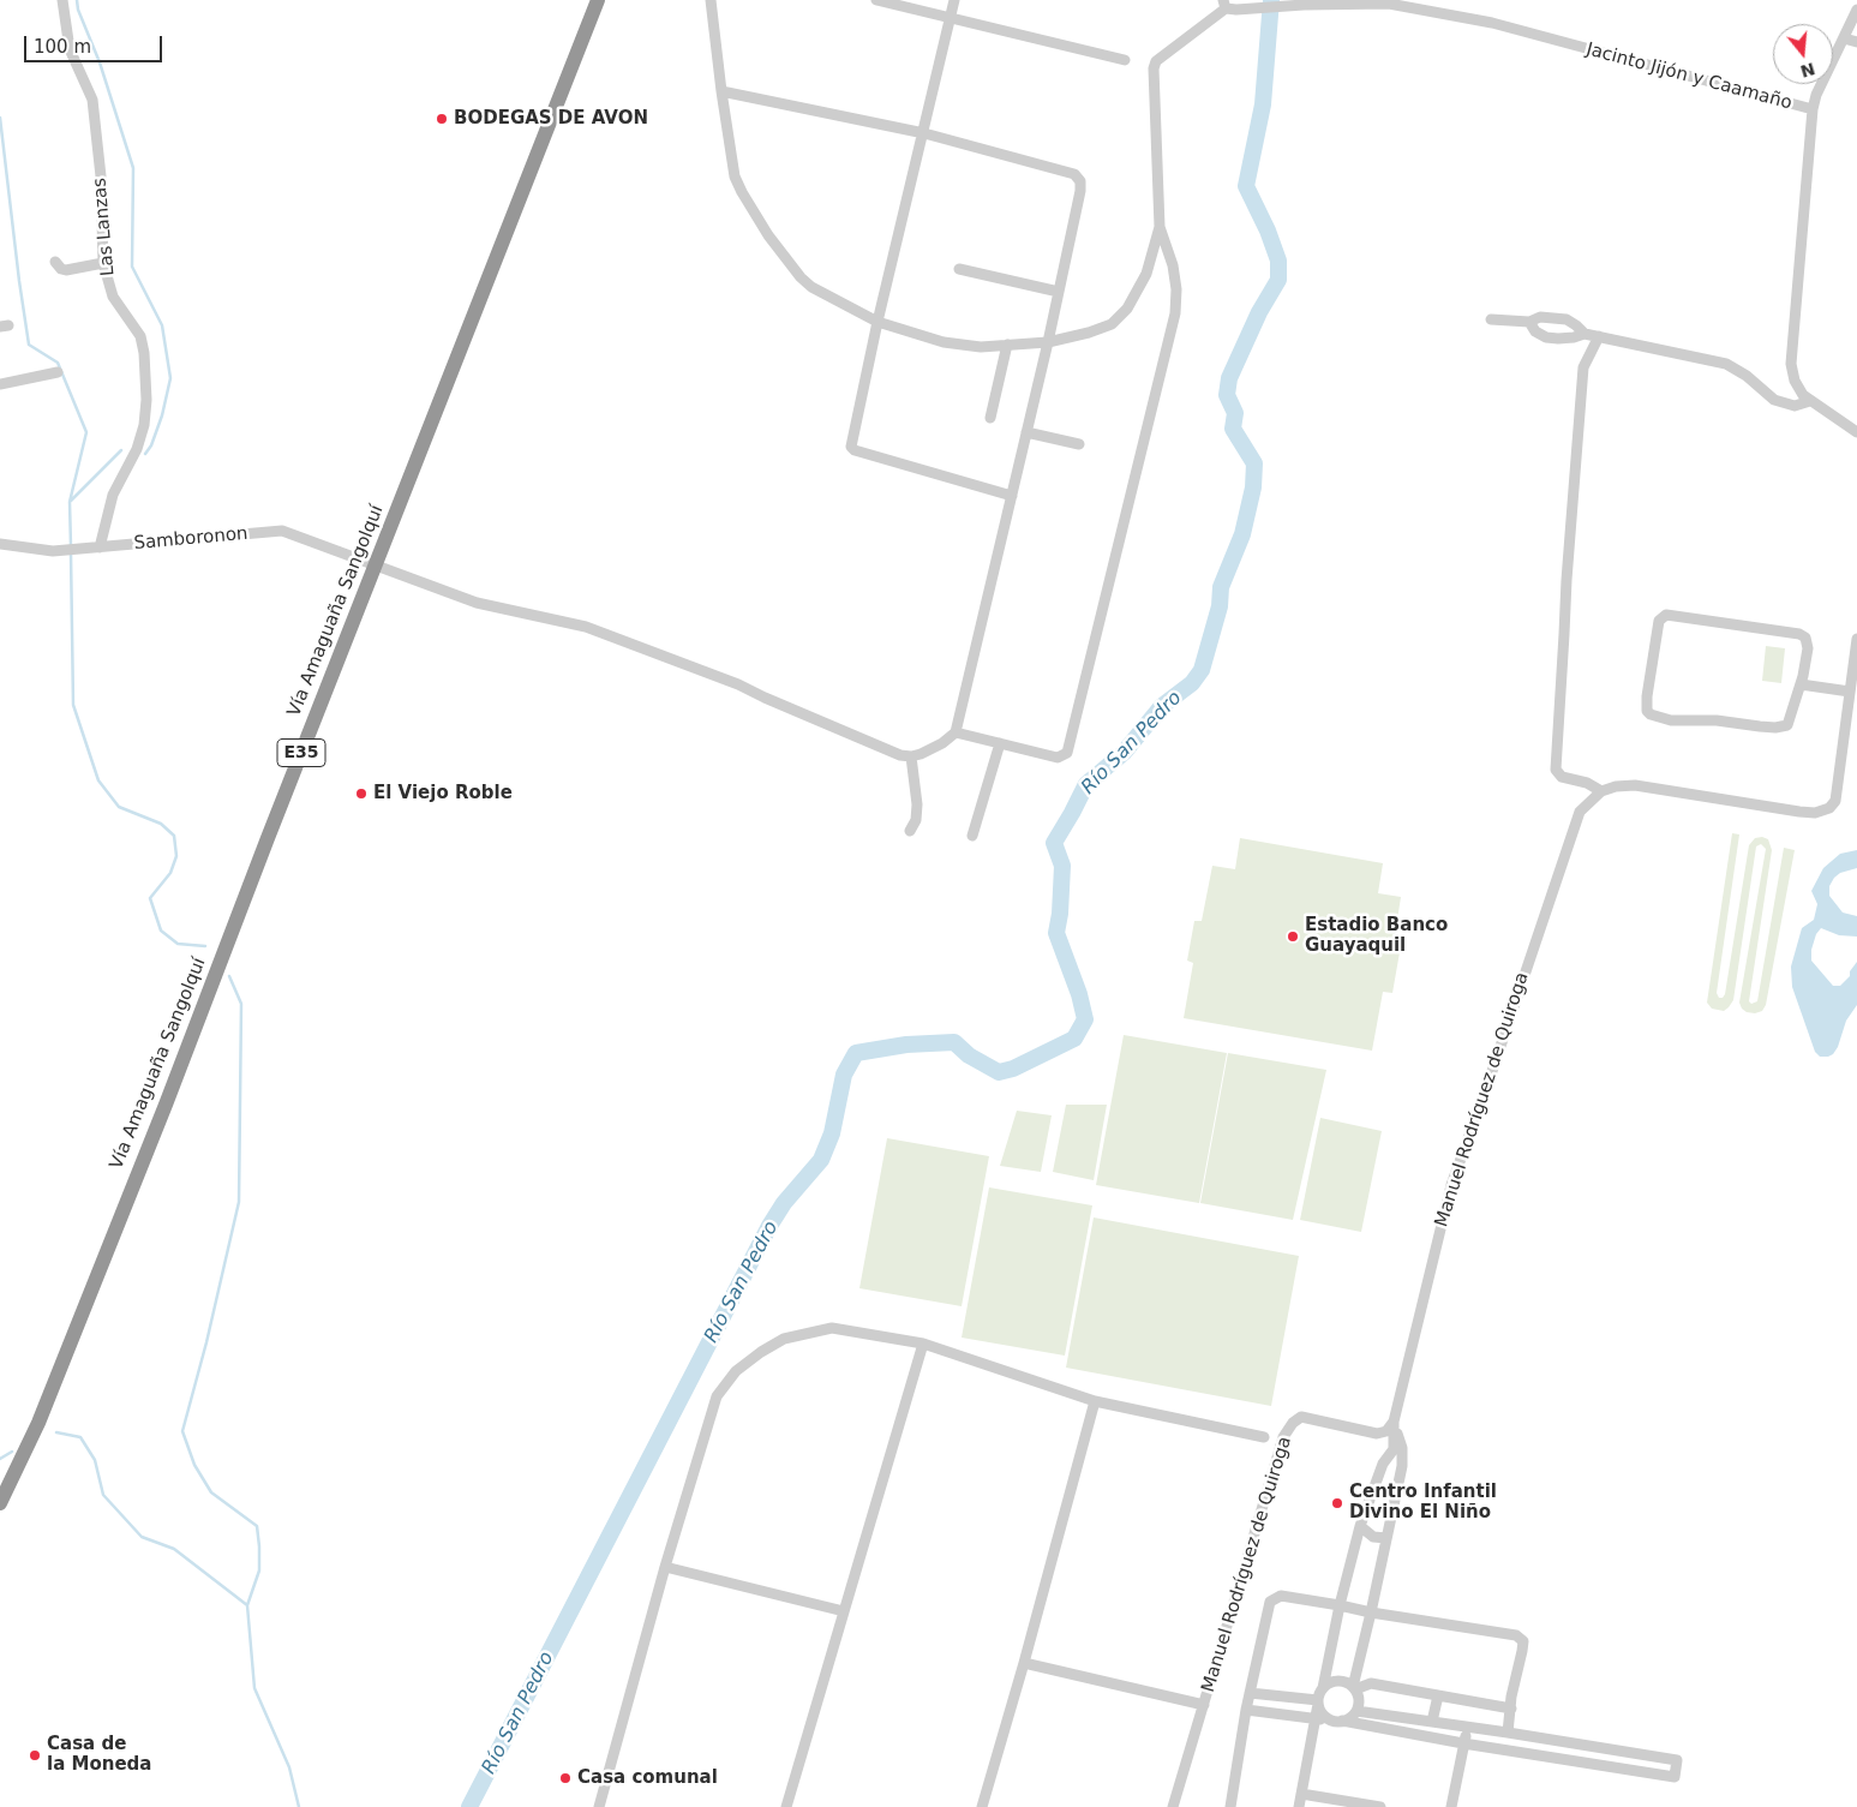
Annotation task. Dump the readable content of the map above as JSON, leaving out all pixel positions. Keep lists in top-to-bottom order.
{
  "streets": {
    "highway": ["Vía Amaguaña Sangolquí", "E35"],
    "street": [
      "Jacinto Jijón y Caamaño",
      "Las Lanzas",
      "Samboronon",
      "Manuel Rodríguez de Quiroga"
    ]
  },
  "crossings": [
    ["Las Lanzas", "Samboronon"],
    ["Samboronon", "Vía Amaguaña Sangolquí"]
  ],
  "water": ["Río San Pedro"],
  "places": [
    "BODEGAS DE AVON",
    "El Viejo Roble",
    "Estadio Banco Guayaquil",
    "Centro Infantil Divino El Niño",
    "Casa de la Moneda",
    "Casa comunal"
  ],
  "scale_bar": "100 m",
  "north": "bottom"
}
